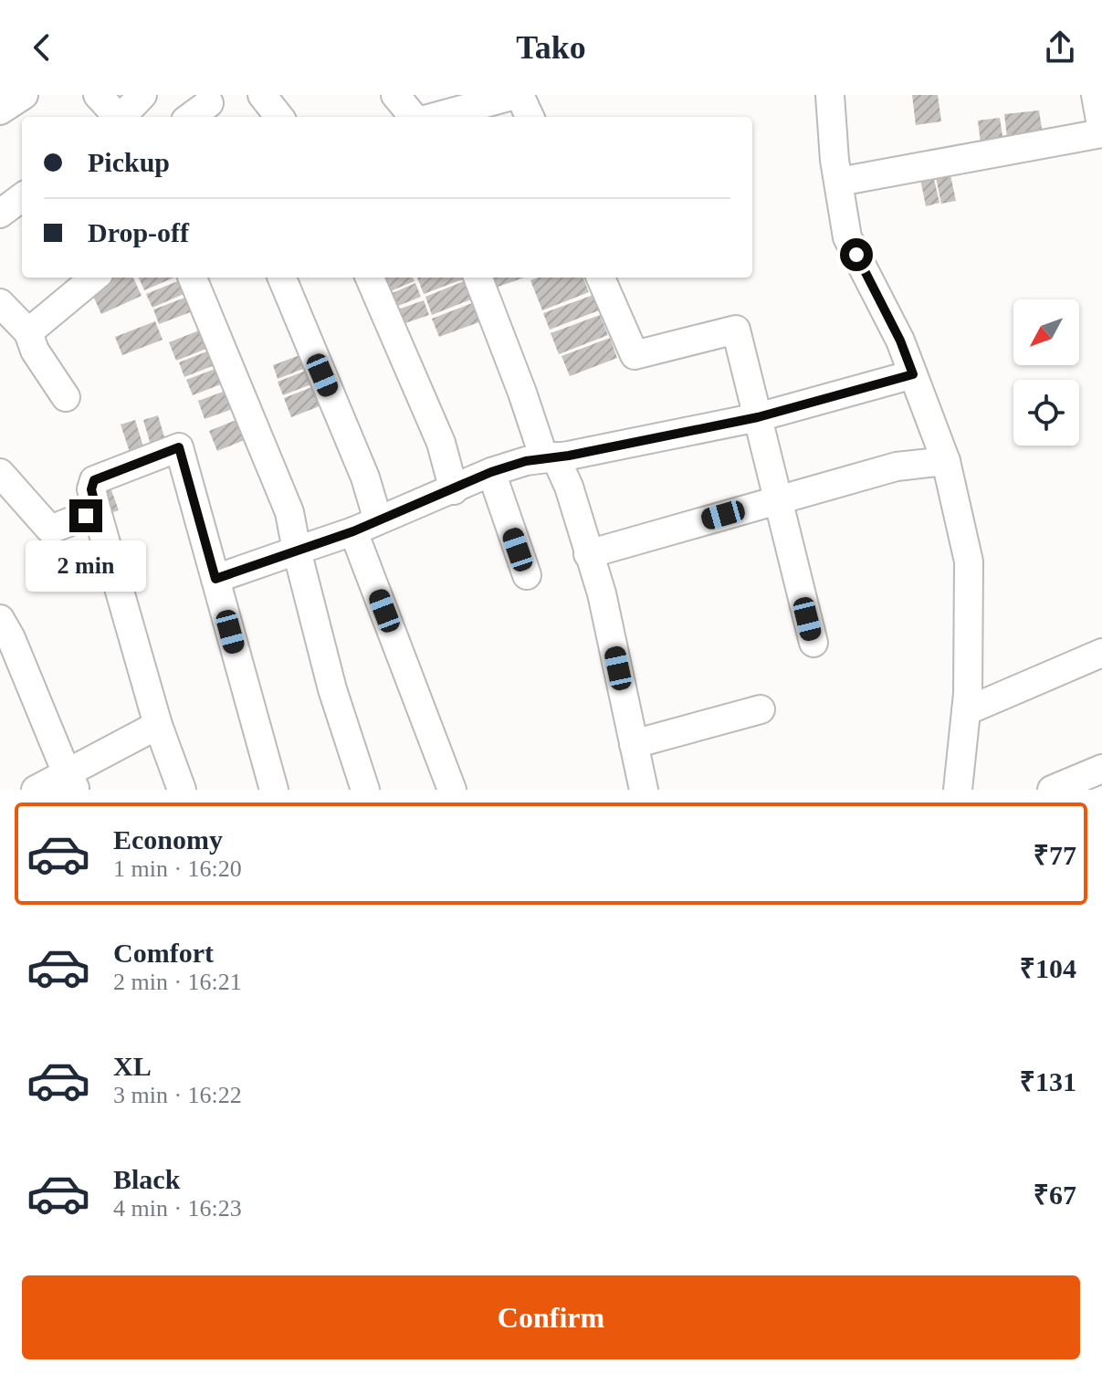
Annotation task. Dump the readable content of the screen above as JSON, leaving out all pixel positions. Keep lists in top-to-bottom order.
{
  "north": "bottom left",
  "page": {
    "header": "Tako",
    "banner": ["Pickup", "Drop-off"],
    "bubble": "2 min",
    "list": [
      {
        "name": "Economy",
        "note": "1 min · 16:20",
        "value": "₹77"
      },
      {
        "name": "Comfort",
        "note": "2 min · 16:21",
        "value": "₹104"
      },
      {
        "name": "XL",
        "note": "3 min · 16:22",
        "value": "₹131"
      },
      {
        "name": "Black",
        "note": "4 min · 16:23",
        "value": "₹67"
      }
    ],
    "buttons": "Confirm"
  }
}
